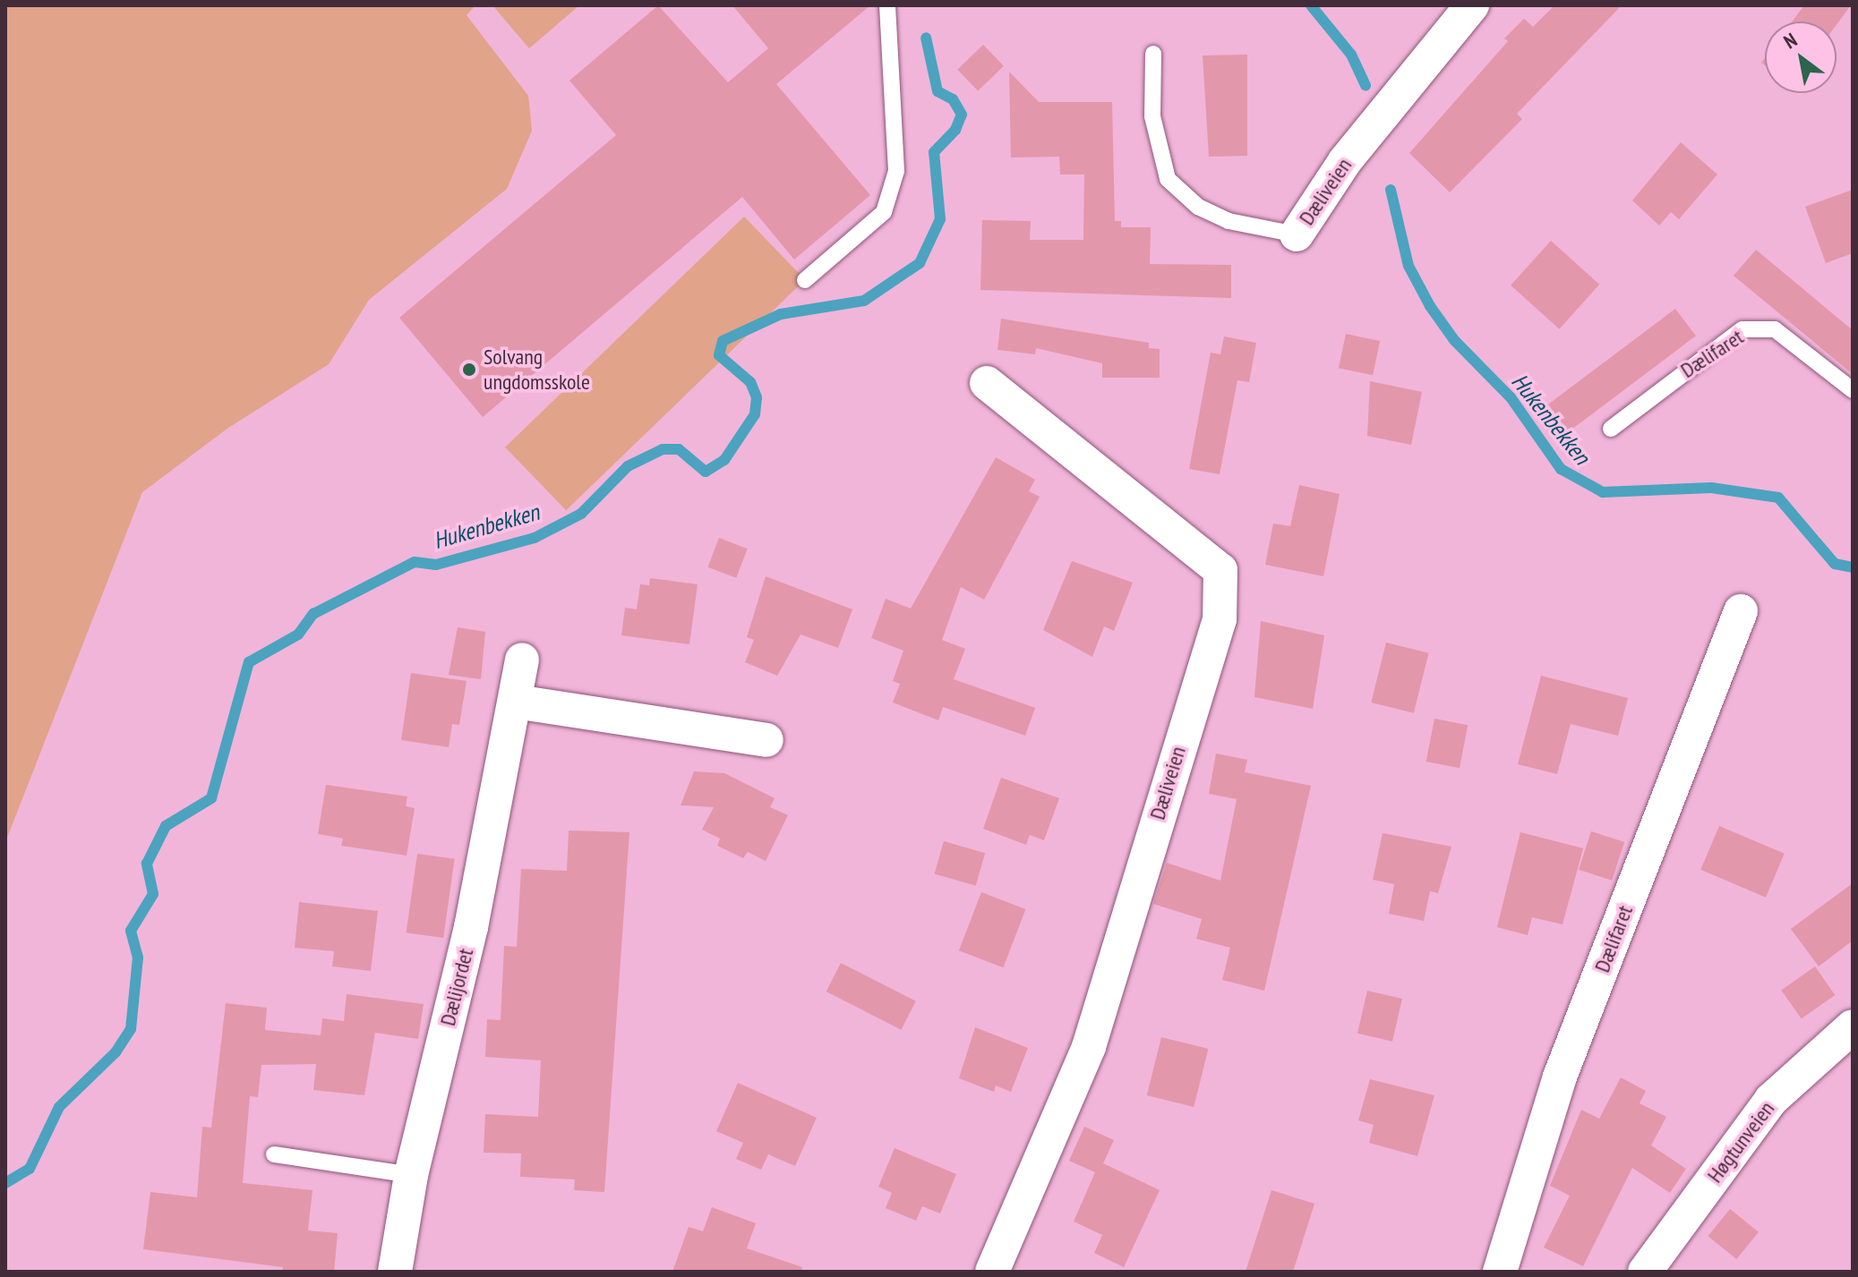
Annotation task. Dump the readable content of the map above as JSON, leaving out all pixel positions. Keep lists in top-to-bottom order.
{
  "streets": {
    "street": [
      "Dæliveien",
      "Dælifaret",
      "Dælijordet",
      "Høgtunveien"
    ]
  },
  "water": ["Hukenbekken"],
  "places": ["Solvang ungdomsskole"],
  "north": "top left"
}
